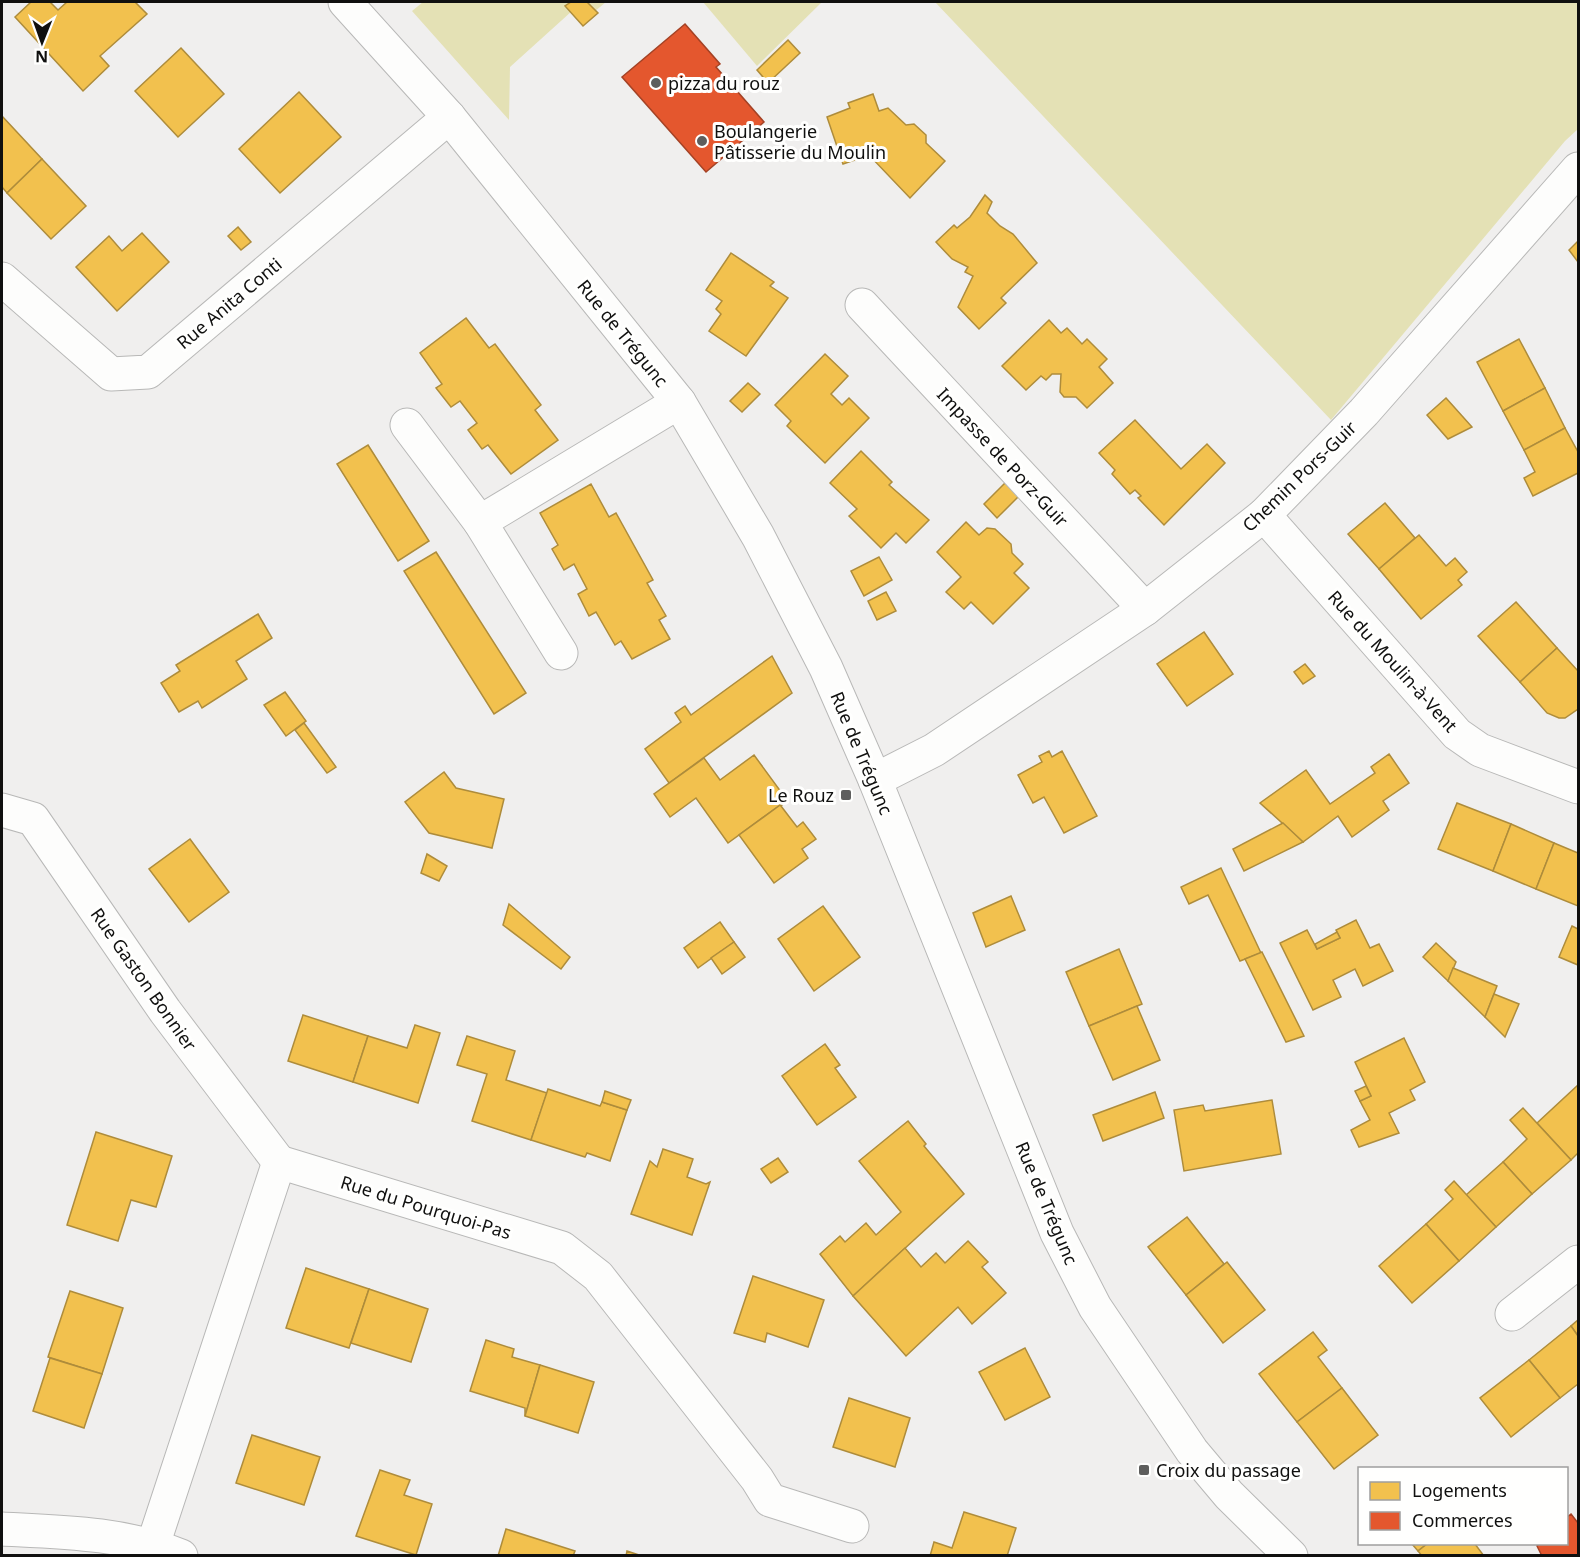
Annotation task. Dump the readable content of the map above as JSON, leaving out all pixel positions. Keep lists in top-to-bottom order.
{
  "streets": {
    "street": [
      "Rue Anita Conti",
      "Rue de Trégunc",
      "Impasse de Porz-Guir",
      "Chemin Pors-Guir",
      "Rue du Moulin-à-Vent",
      "Rue Gaston Bonnier",
      "Rue du Pourquoi-Pas"
    ]
  },
  "crossings": [
    ["Rue Anita Conti", "Rue de Trégunc"],
    ["Rue de Trégunc", "Chemin Pors-Guir"],
    ["Impasse de Porz-Guir", "Chemin Pors-Guir"],
    ["Chemin Pors-Guir", "Rue du Moulin-à-Vent"],
    ["Rue Gaston Bonnier", "Rue du Pourquoi-Pas"]
  ],
  "places": {
    "other": ["pizza du rouz", "Boulangerie Pâtisserie du Moulin"],
    "transit": ["Le Rouz", "Croix du passage"]
  },
  "legend": ["Logements", "Commerces"],
  "north": "bottom"
}
